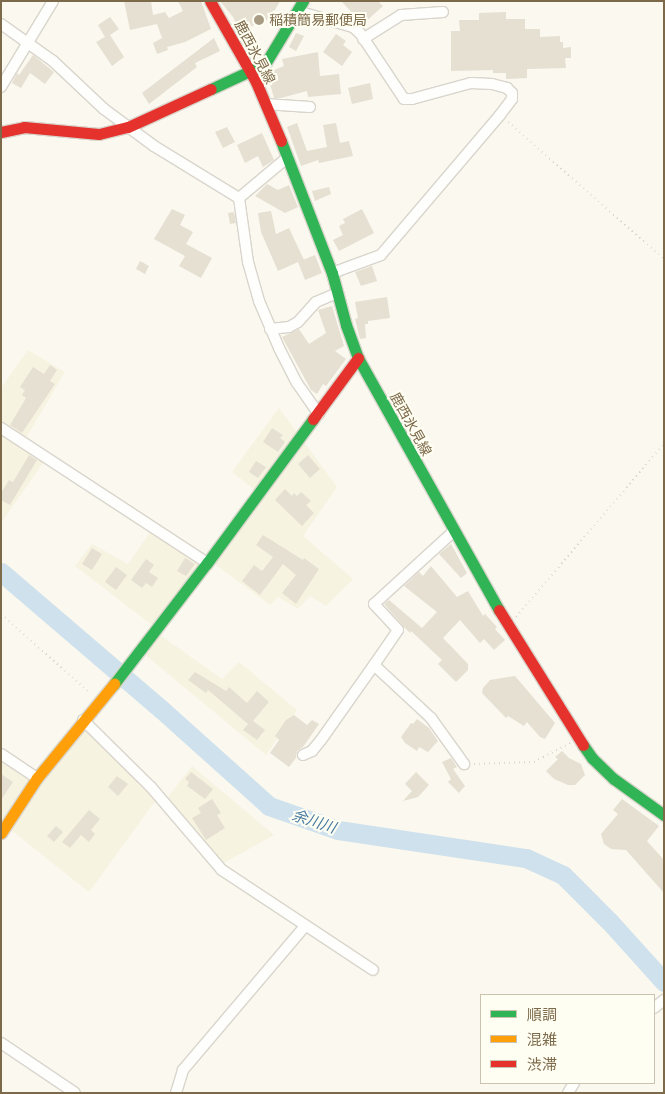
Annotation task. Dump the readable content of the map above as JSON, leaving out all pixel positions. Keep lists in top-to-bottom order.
{
  "streets": {
    "main road": ["鹿西氷見線"]
  },
  "water": ["余川川"],
  "places": ["稲積簡易郵便局"],
  "legend": ["順調", "混雑", "渋滞"]
}
